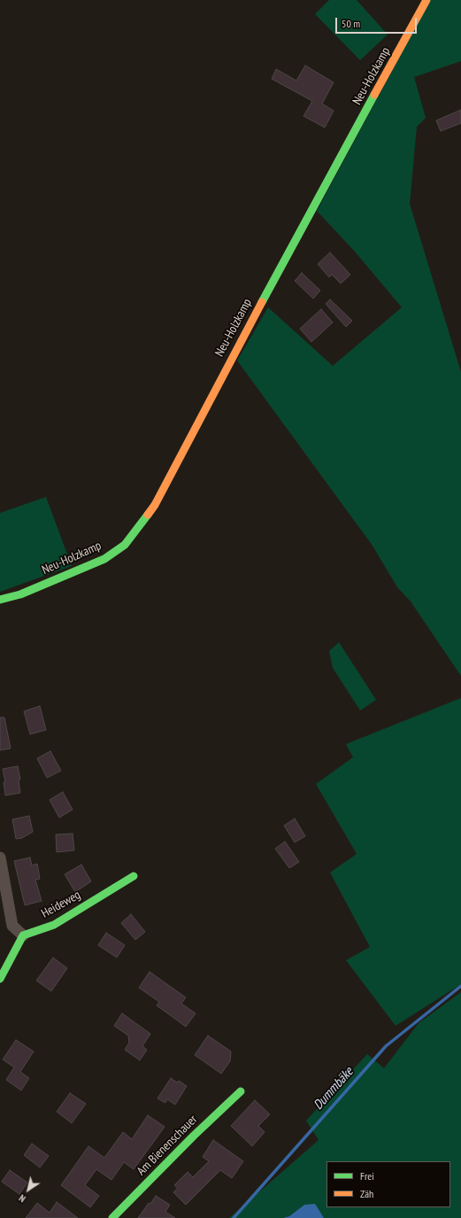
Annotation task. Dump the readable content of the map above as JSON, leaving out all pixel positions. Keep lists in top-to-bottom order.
{
  "streets": {
    "street": ["Neu-Holzkamp", "Heideweg", "Am Bienenschauer"]
  },
  "water": ["Dummbäke"],
  "legend": ["Frei", "Zäh"],
  "scale_bar": "50 m",
  "north": "bottom left"
}
